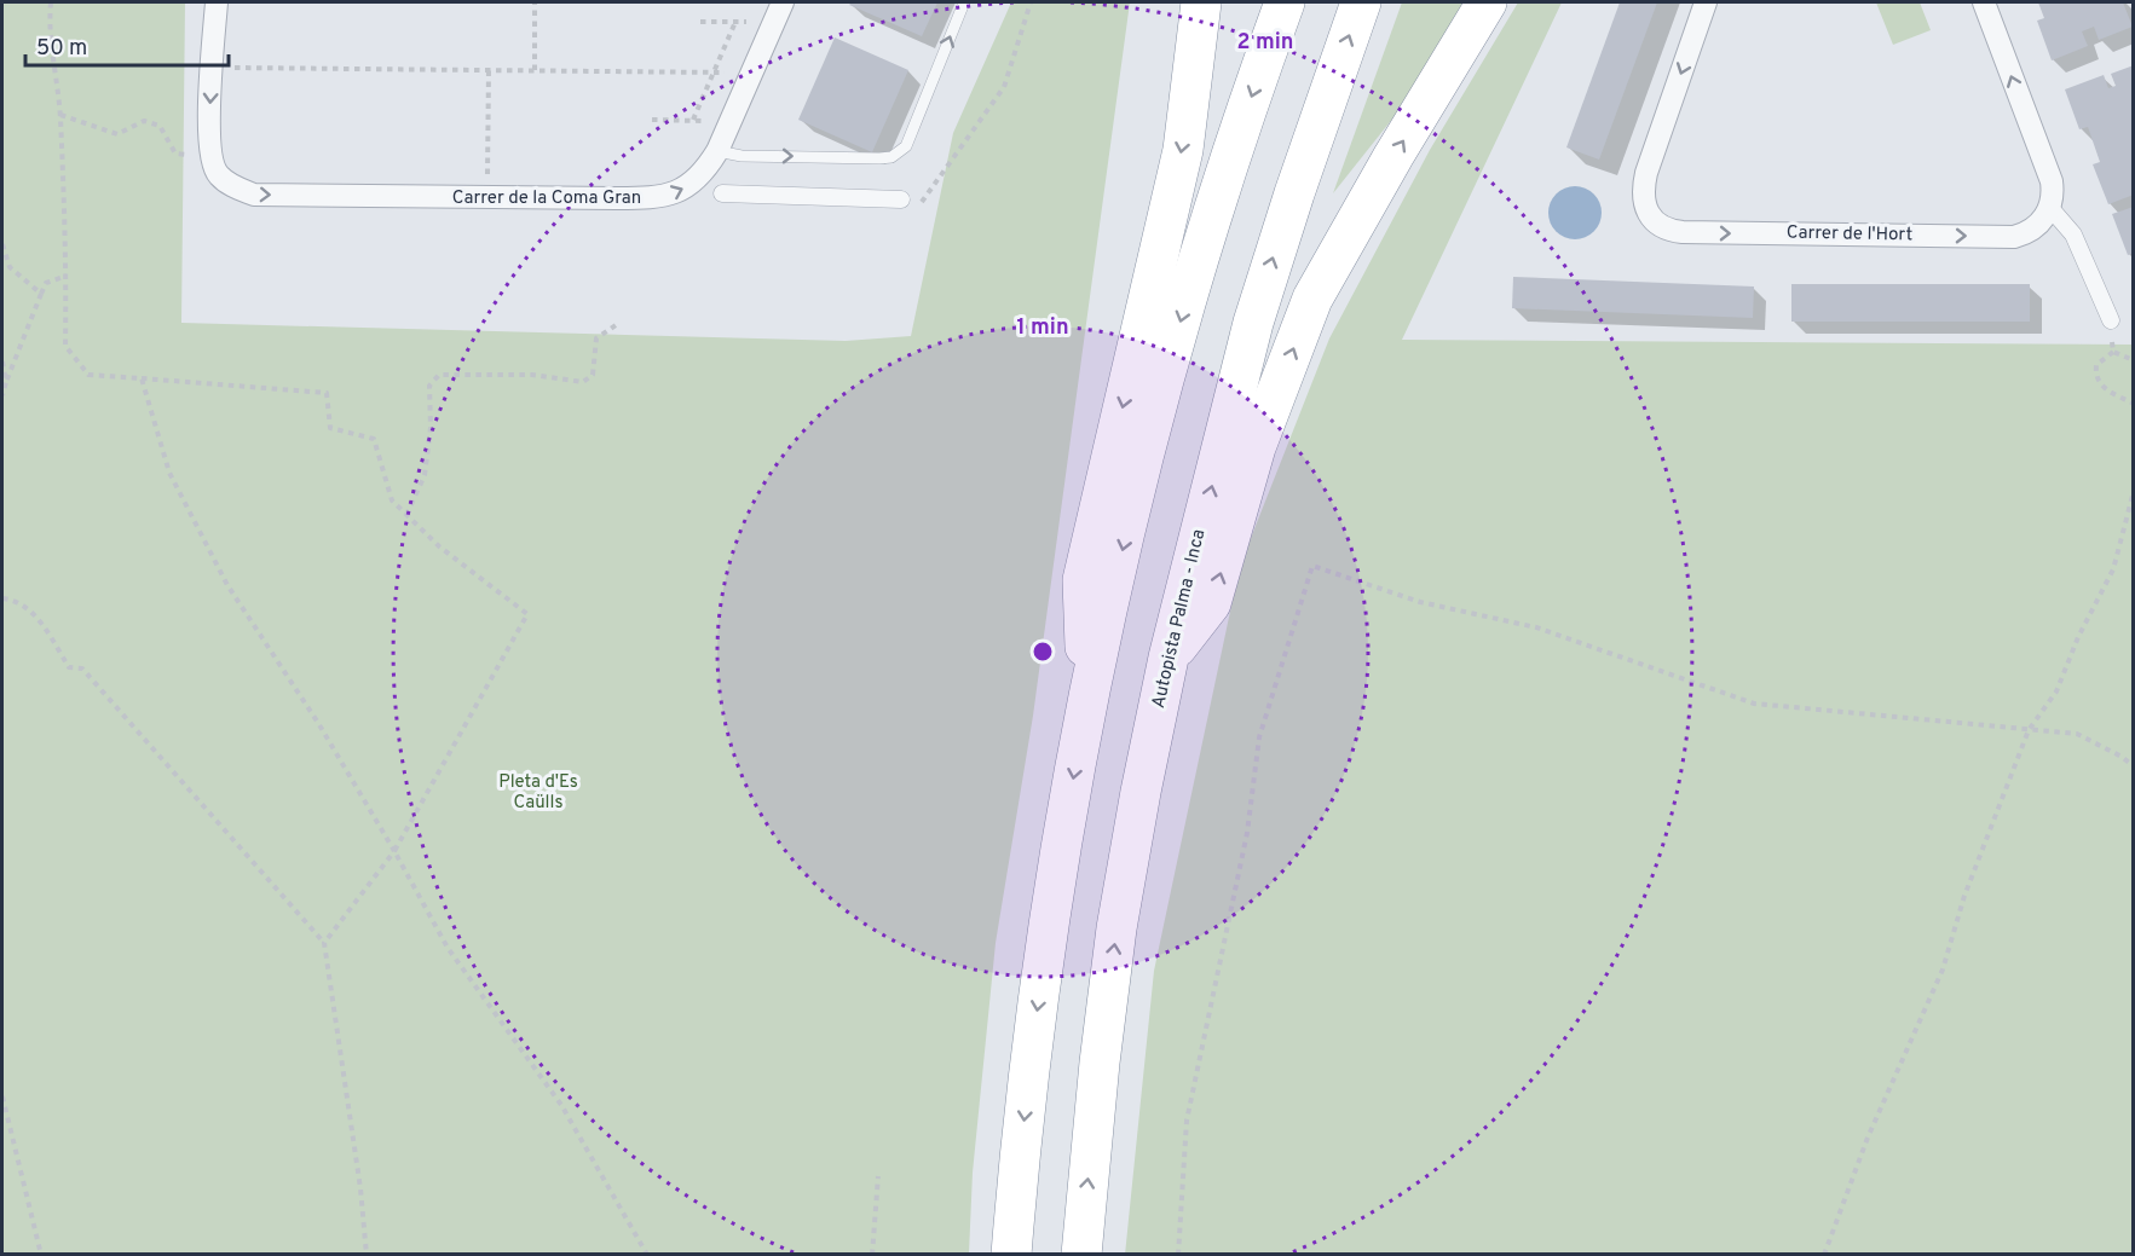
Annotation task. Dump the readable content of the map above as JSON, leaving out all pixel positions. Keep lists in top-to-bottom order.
{
  "streets": {
    "highway": ["Autopista Palma - Inca"],
    "street": ["Carrer de la Coma Gran", "Carrer de l'Hort"]
  },
  "one_way": ["Carrer de la Coma Gran"],
  "parks": ["Pleta d'Es Caülls"],
  "scale_bar": "50 m",
  "rings": ["2 min", "1 min"]
}
